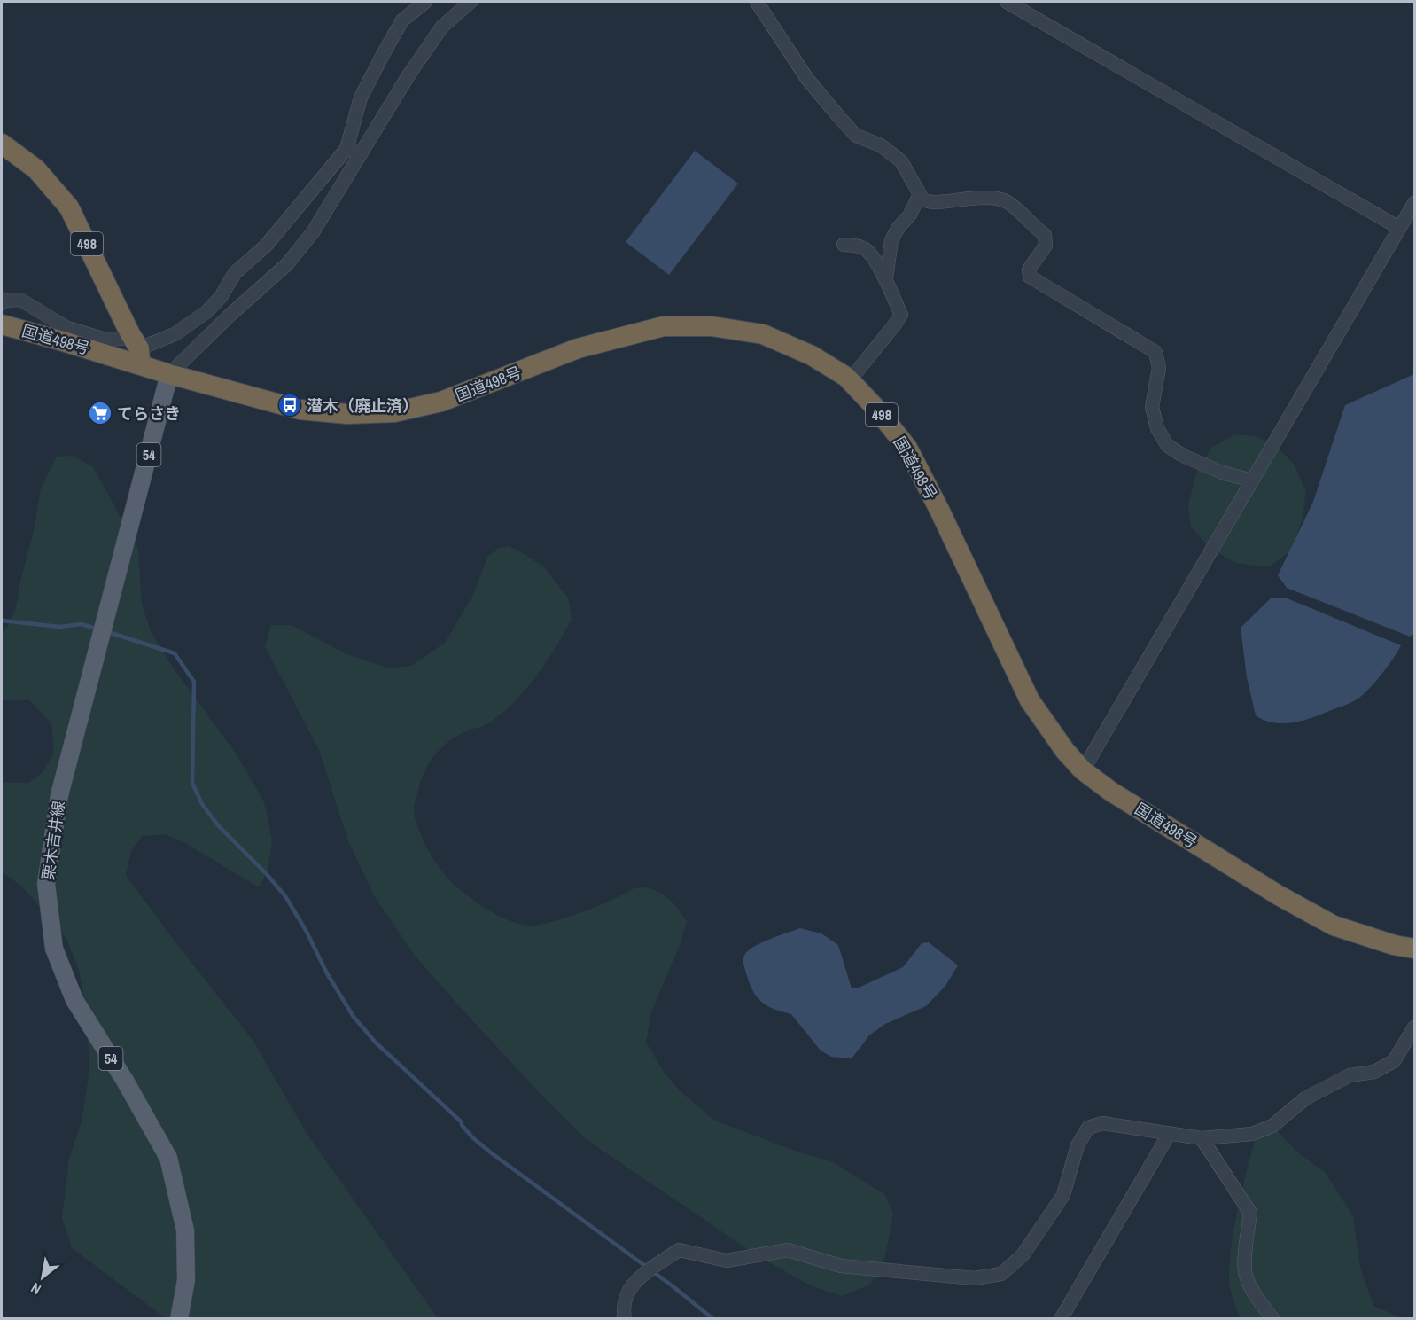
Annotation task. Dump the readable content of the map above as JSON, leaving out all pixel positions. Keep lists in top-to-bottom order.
{
  "streets": {
    "highway": ["498", "国道498号"],
    "main road": ["54", "栗木吉井線"]
  },
  "crossings": [
    ["498", "国道498号"],
    ["国道498号", "栗木吉井線"]
  ],
  "places": {
    "bus stop": ["潜木（廃止済）"],
    "supermarket": ["てらさき"]
  },
  "north": "bottom left"
}
